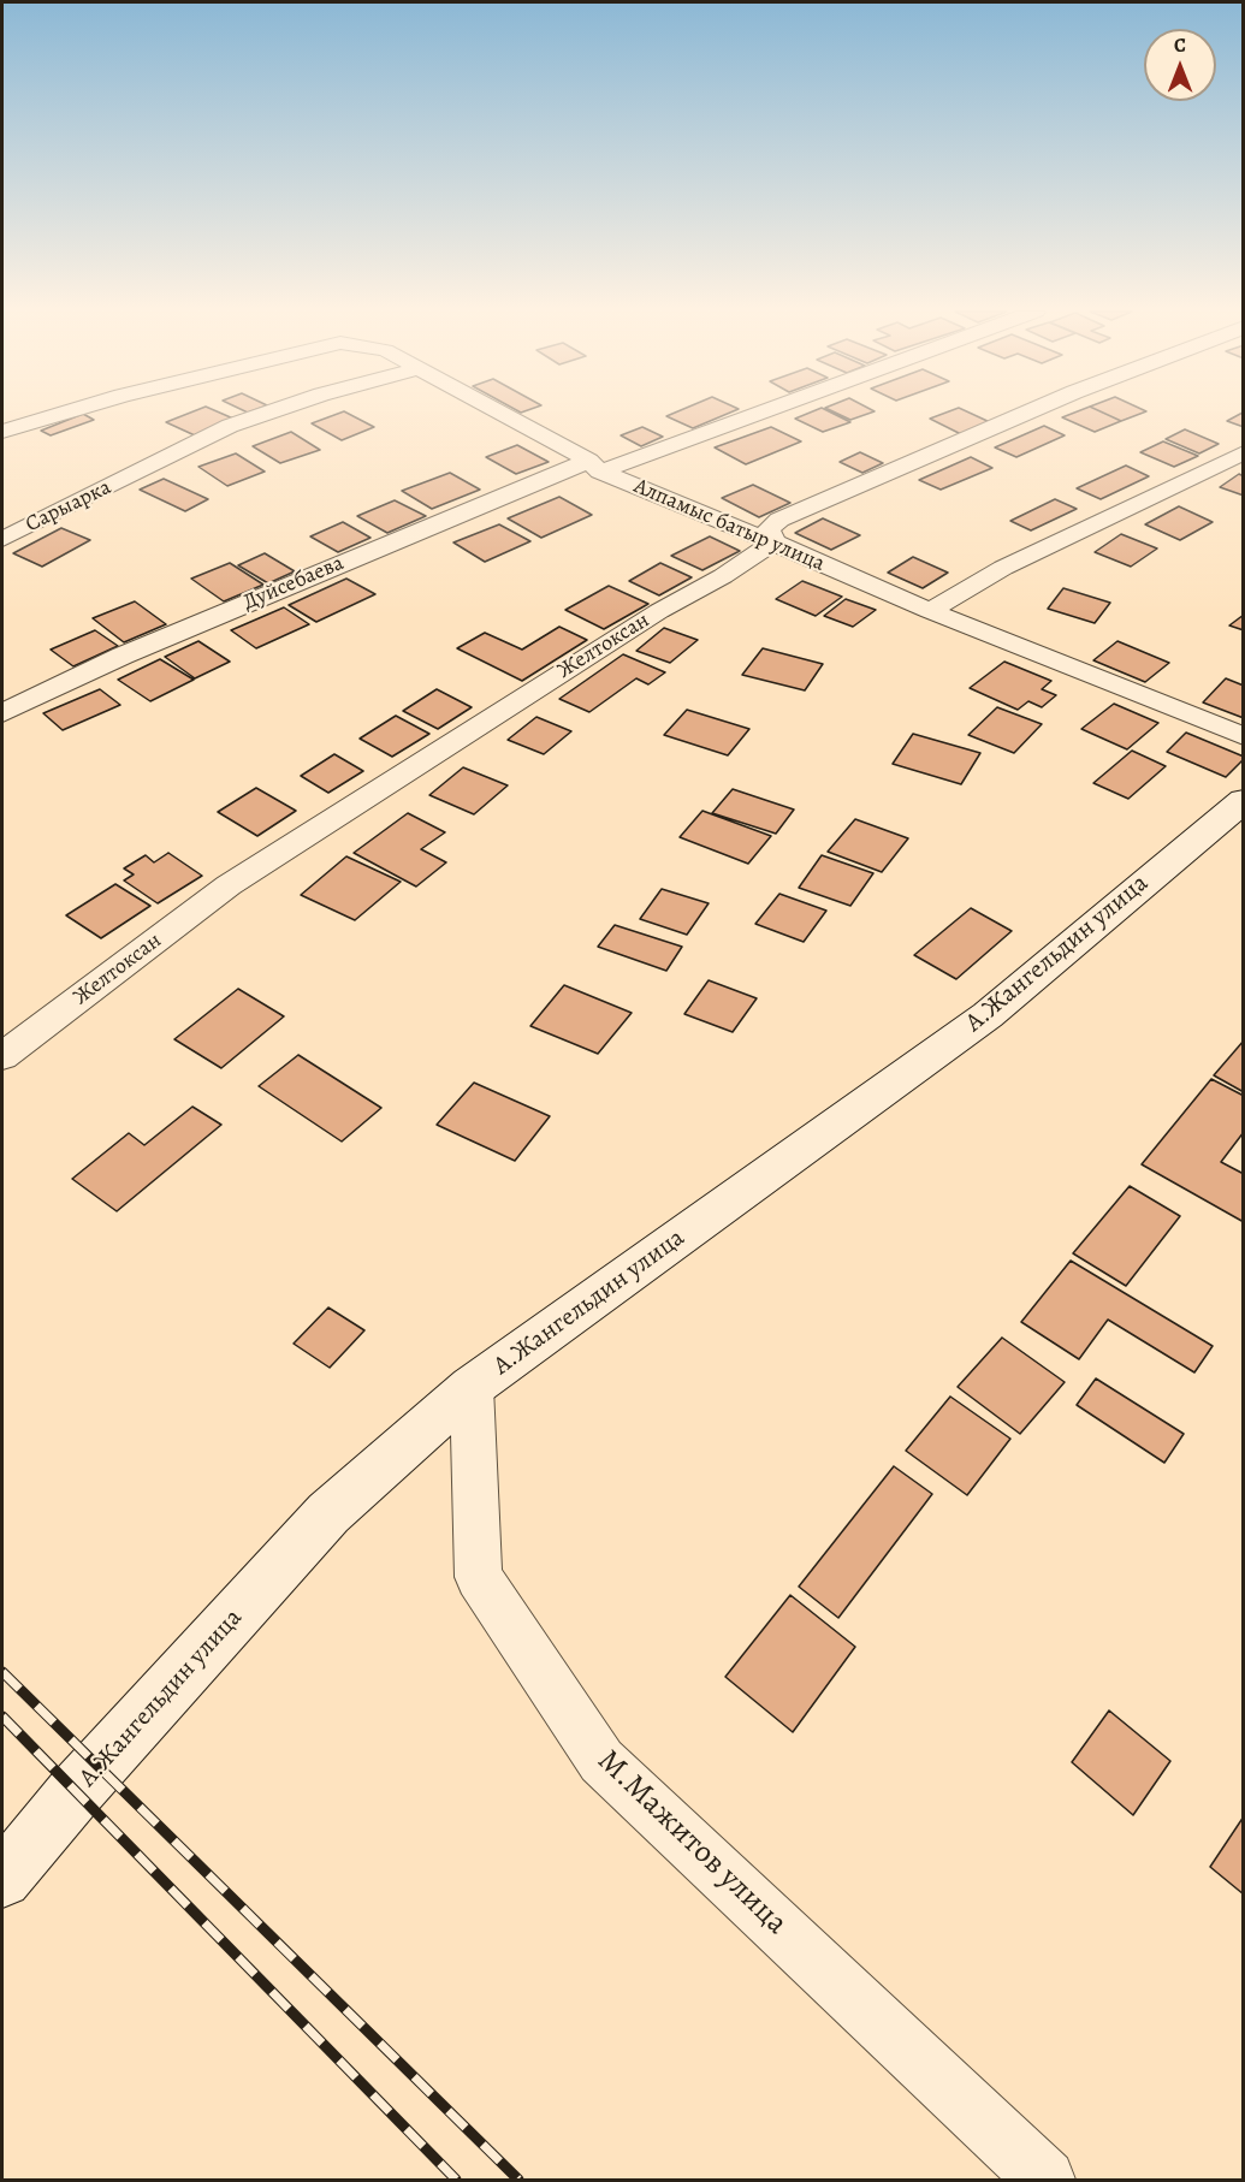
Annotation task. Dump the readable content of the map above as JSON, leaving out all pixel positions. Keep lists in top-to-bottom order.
{
  "streets": {
    "street": [
      "Сарыарка",
      "Алпамыс батыр улица",
      "Дуйсебаева",
      "Желтоксан",
      "А.Жангельдин улица",
      "М.Мажитов улица"
    ]
  },
  "crossings": [
    ["Алпамыс батыр улица", "Дуйсебаева"],
    ["Алпамыс батыр улица", "Желтоксан"],
    ["А.Жангельдин улица", "М.Мажитов улица"]
  ],
  "north": "top"
}
